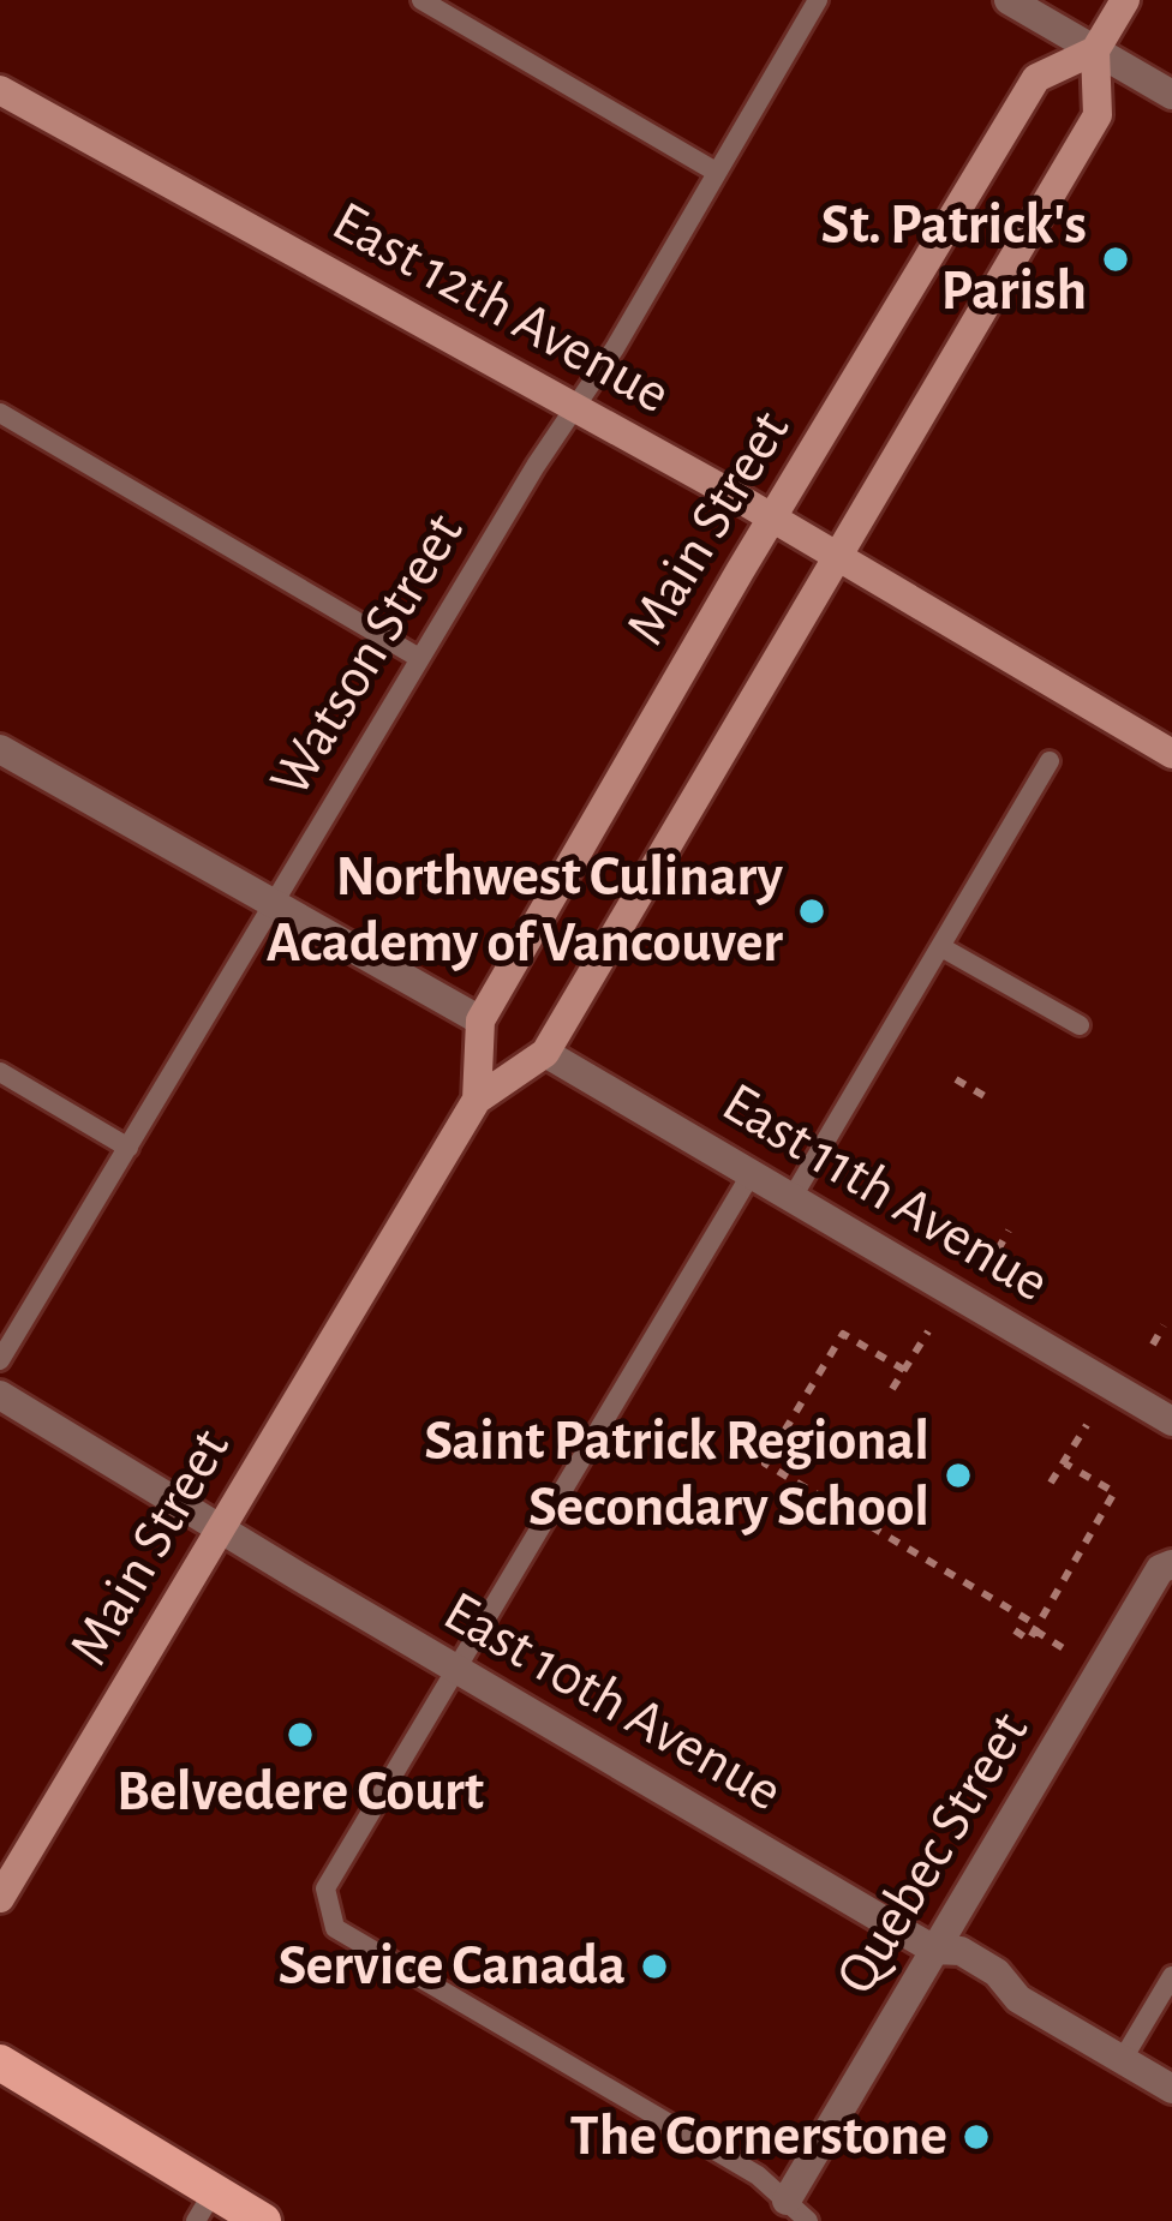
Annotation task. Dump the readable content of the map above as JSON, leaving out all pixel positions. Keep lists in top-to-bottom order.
{
  "streets": {
    "main road": ["East 12th Avenue", "Main Street"],
    "street": ["East 11th Avenue", "East 10th Avenue", "Quebec Street"],
    "lane": ["Watson Street"]
  },
  "crossings": [
    ["East 12th Avenue", "Main Street"],
    ["East 12th Avenue", "Watson Street"],
    ["Main Street", "East 11th Avenue"],
    ["Main Street", "East 10th Avenue"],
    ["East 10th Avenue", "Quebec Street"]
  ],
  "places": [
    "St. Patrick's Parish",
    "Northwest Culinary Academy of Vancouver",
    "Saint Patrick Regional Secondary School",
    "Belvedere Court",
    "Service Canada",
    "The Cornerstone"
  ]
}
